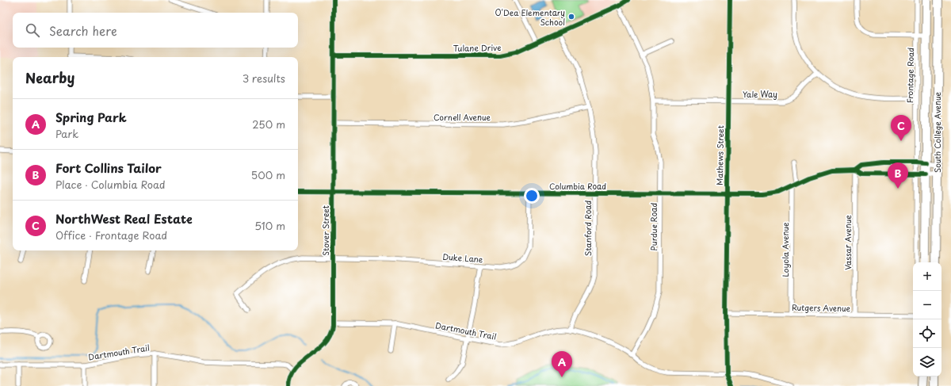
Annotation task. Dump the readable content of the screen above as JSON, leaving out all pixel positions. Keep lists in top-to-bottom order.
{
  "streets": {
    "highway": ["South College Avenue"],
    "street": [
      "Tulane Drive",
      "Frontage Road",
      "Yale Way",
      "Cornell Avenue",
      "Mathews Street",
      "Columbia Road",
      "Purdue Road",
      "Stanford Road",
      "Stover Street",
      "Vassar Avenue",
      "Loyola Avenue",
      "Duke Lane",
      "Rutgers Avenue",
      "Dartmouth Trail"
    ]
  },
  "crossings": [
    ["Tulane Drive", "Purdue Road"],
    ["Tulane Drive", "Stanford Road"],
    ["Tulane Drive", "Stover Street"],
    ["Frontage Road", "Columbia Road"],
    ["Yale Way", "Mathews Street"],
    ["Yale Way", "Purdue Road"],
    ["Cornell Avenue", "Stanford Road"],
    ["Cornell Avenue", "Stover Street"],
    ["South College Avenue", "Columbia Road"],
    ["Mathews Street", "Columbia Road"],
    ["Mathews Street", "Rutgers Avenue"],
    ["Mathews Street", "Dartmouth Trail"],
    ["Columbia Road", "Purdue Road"],
    ["Columbia Road", "Stanford Road"],
    ["Columbia Road", "Stover Street"],
    ["Columbia Road", "Vassar Avenue"],
    ["Columbia Road", "Loyola Avenue"],
    ["Columbia Road", "Duke Lane"],
    ["Purdue Road", "Dartmouth Trail"],
    ["Stanford Road", "Dartmouth Trail"],
    ["Stover Street", "Duke Lane"],
    ["Stover Street", "Dartmouth Trail"],
    ["Vassar Avenue", "Rutgers Avenue"],
    ["Loyola Avenue", "Rutgers Avenue"]
  ],
  "places": ["O'Dea Elementary School"],
  "page": {
    "search": "Search here",
    "heading": ["Nearby", "3 results"],
    "list": [
      {
        "mark": "A",
        "name": "Spring Park",
        "note": "Park",
        "value": "250 m"
      },
      {
        "mark": "B",
        "name": "Fort Collins Tailor",
        "note": "Place · Columbia Road",
        "value": "500 m"
      },
      {
        "mark": "C",
        "name": "NorthWest Real Estate",
        "note": "Office · Frontage Road",
        "value": "510 m"
      }
    ],
    "pins": ["C", "B", "A"],
    "map_buttons": ["+", "−"]
  }
}
